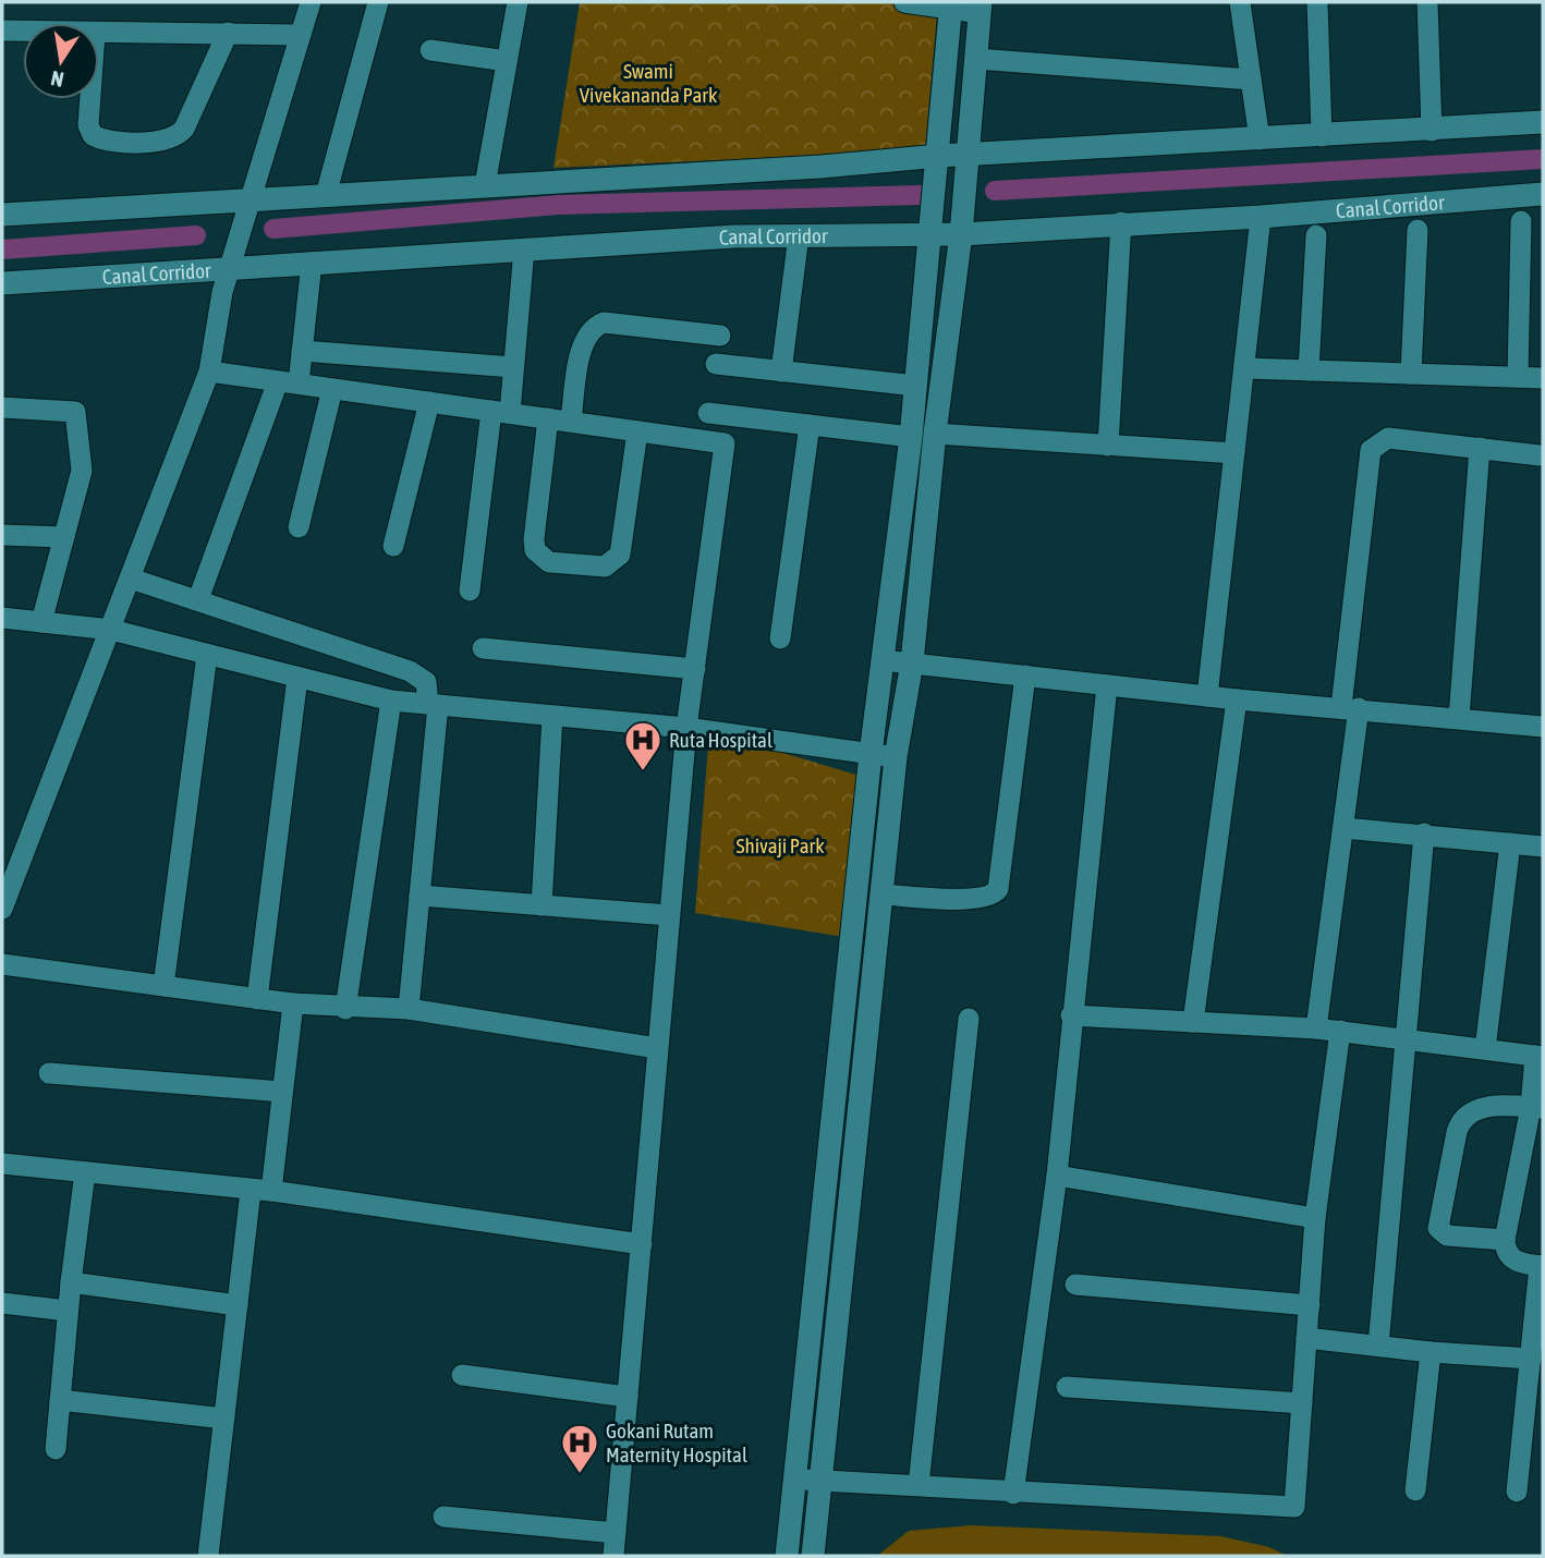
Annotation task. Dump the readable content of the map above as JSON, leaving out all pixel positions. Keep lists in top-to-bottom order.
{
  "streets": {
    "street": ["Canal Corridor"]
  },
  "parks": ["Swami Vivekananda Park", "Shivaji Park"],
  "places": {
    "hospital": ["Ruta Hospital", "Gokani Rutam Maternity Hospital"]
  },
  "north": "bottom"
}
